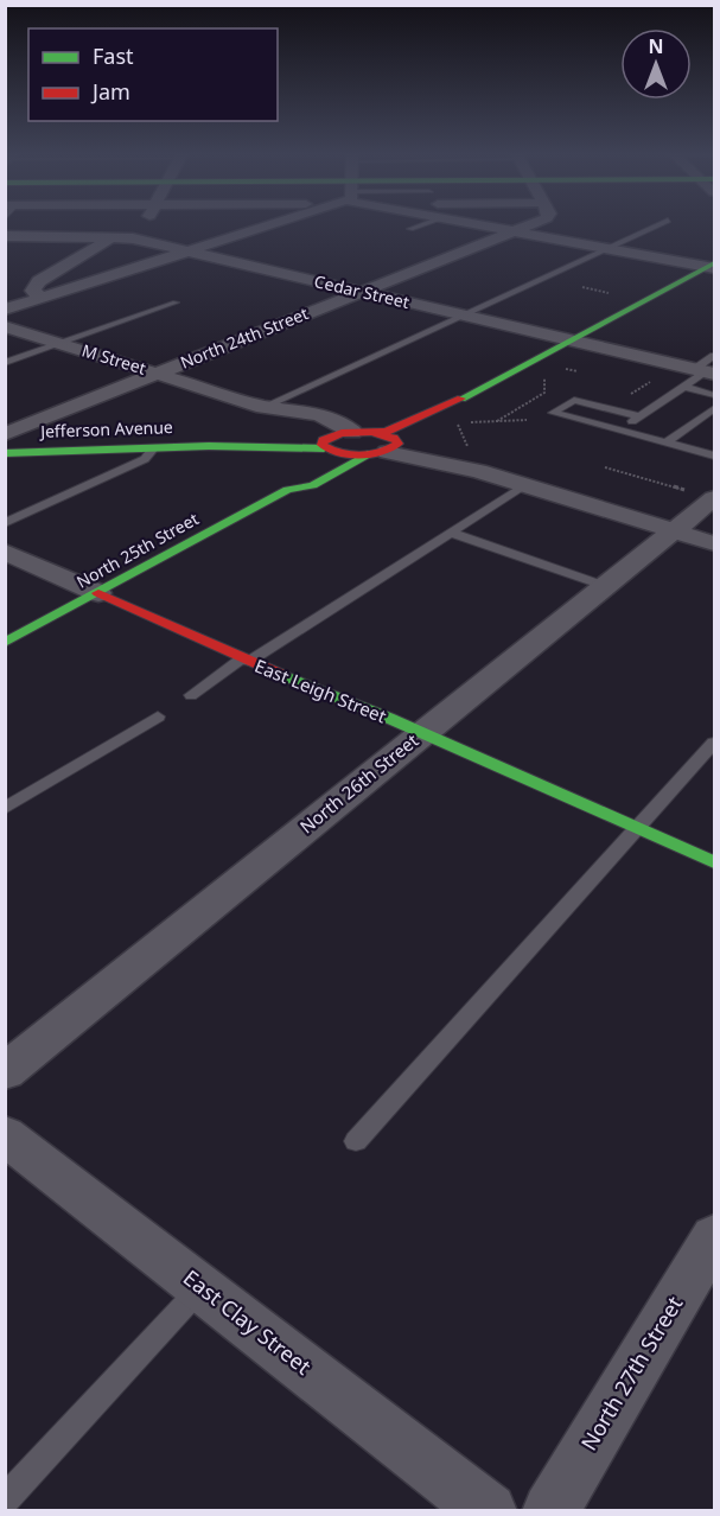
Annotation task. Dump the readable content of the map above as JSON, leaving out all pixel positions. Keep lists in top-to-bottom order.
{
  "streets": {
    "street": [
      "Cedar Street",
      "North 24th Street",
      "M Street",
      "Jefferson Avenue",
      "North 25th Street",
      "East Leigh Street",
      "North 26th Street",
      "East Clay Street",
      "North 27th Street"
    ]
  },
  "crossings": [
    ["Cedar Street", "North 24th Street"],
    ["Cedar Street", "North 25th Street"],
    ["North 24th Street", "M Street"],
    ["M Street", "Jefferson Avenue"],
    ["M Street", "North 25th Street"],
    ["Jefferson Avenue", "North 25th Street"],
    ["North 25th Street", "East Leigh Street"],
    ["East Leigh Street", "North 26th Street"]
  ],
  "legend": ["Fast", "Jam"],
  "north": "top"
}
